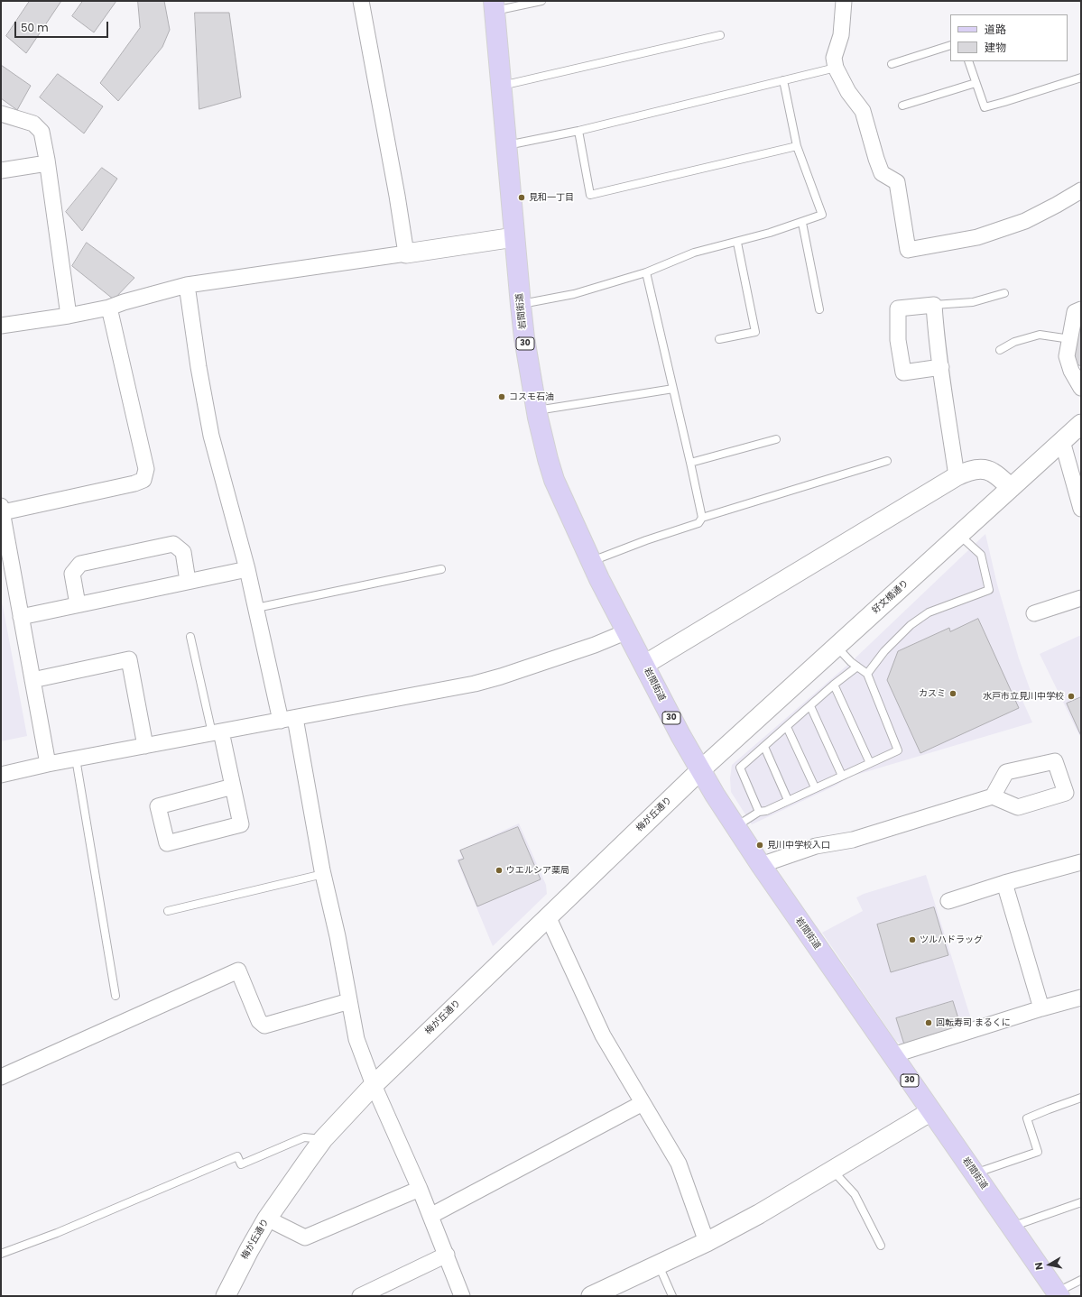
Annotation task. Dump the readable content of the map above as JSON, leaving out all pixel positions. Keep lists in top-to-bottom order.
{
  "streets": {
    "main road": ["岩間街道", "30"],
    "street": ["好文橋通り", "梅が丘通り"]
  },
  "crossings": [
    ["岩間街道", "好文橋通り"],
    ["岩間街道", "梅が丘通り"],
    ["好文橋通り", "梅が丘通り"]
  ],
  "places": [
    "見和一丁目",
    "コスモ石油",
    "カスミ",
    "水戸市立見川中学校",
    "見川中学校入口",
    "ウエルシア薬局",
    "ツルハドラッグ",
    "回転寿司 まるくに"
  ],
  "legend": ["道路", "建物"],
  "scale_bar": "50 m",
  "north": "left"
}
